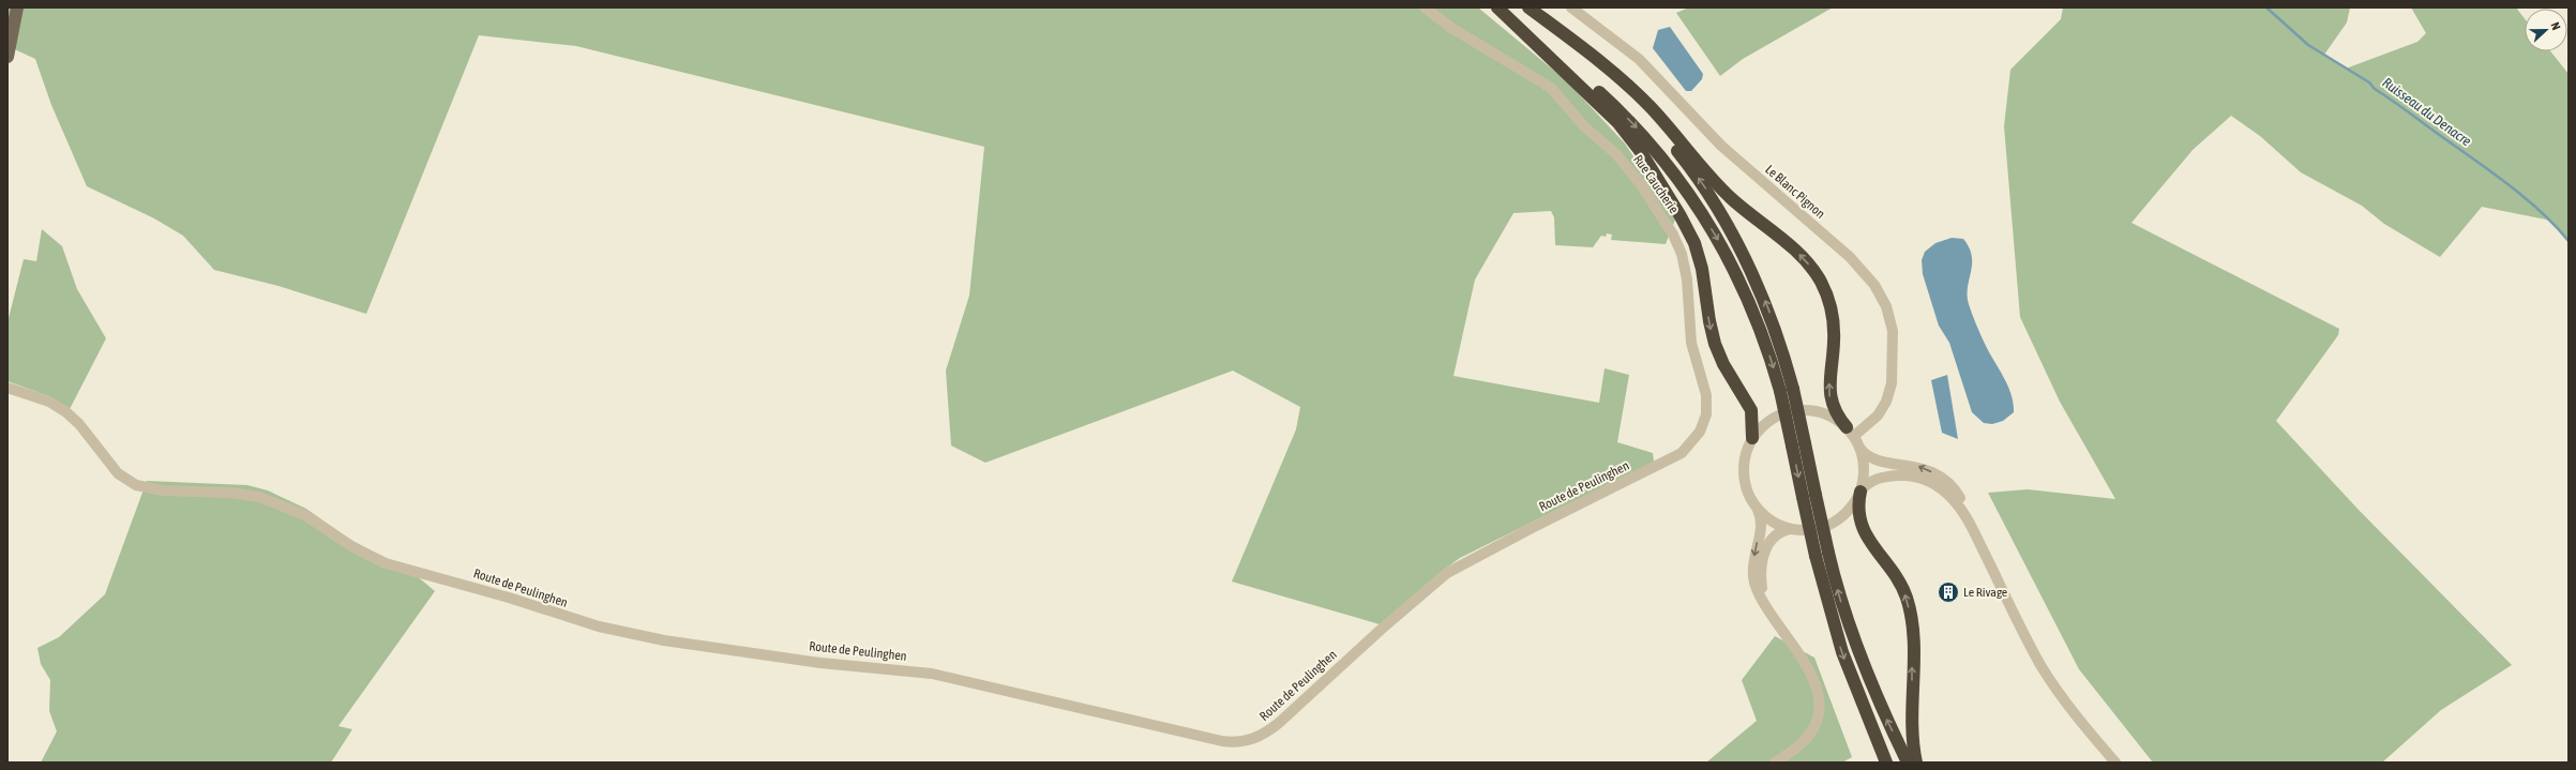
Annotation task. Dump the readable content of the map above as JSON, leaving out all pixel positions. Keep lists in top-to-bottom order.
{
  "streets": {
    "street": ["Rue Caucherie", "Le Blanc Pignon", "Route de Peulinghen"]
  },
  "crossings": [
    ["Rue Caucherie", "Route de Peulinghen"]
  ],
  "water": ["Ruisseau du Denacre"],
  "places": {
    "building": ["Le Rivage"]
  },
  "north": "right"
}
